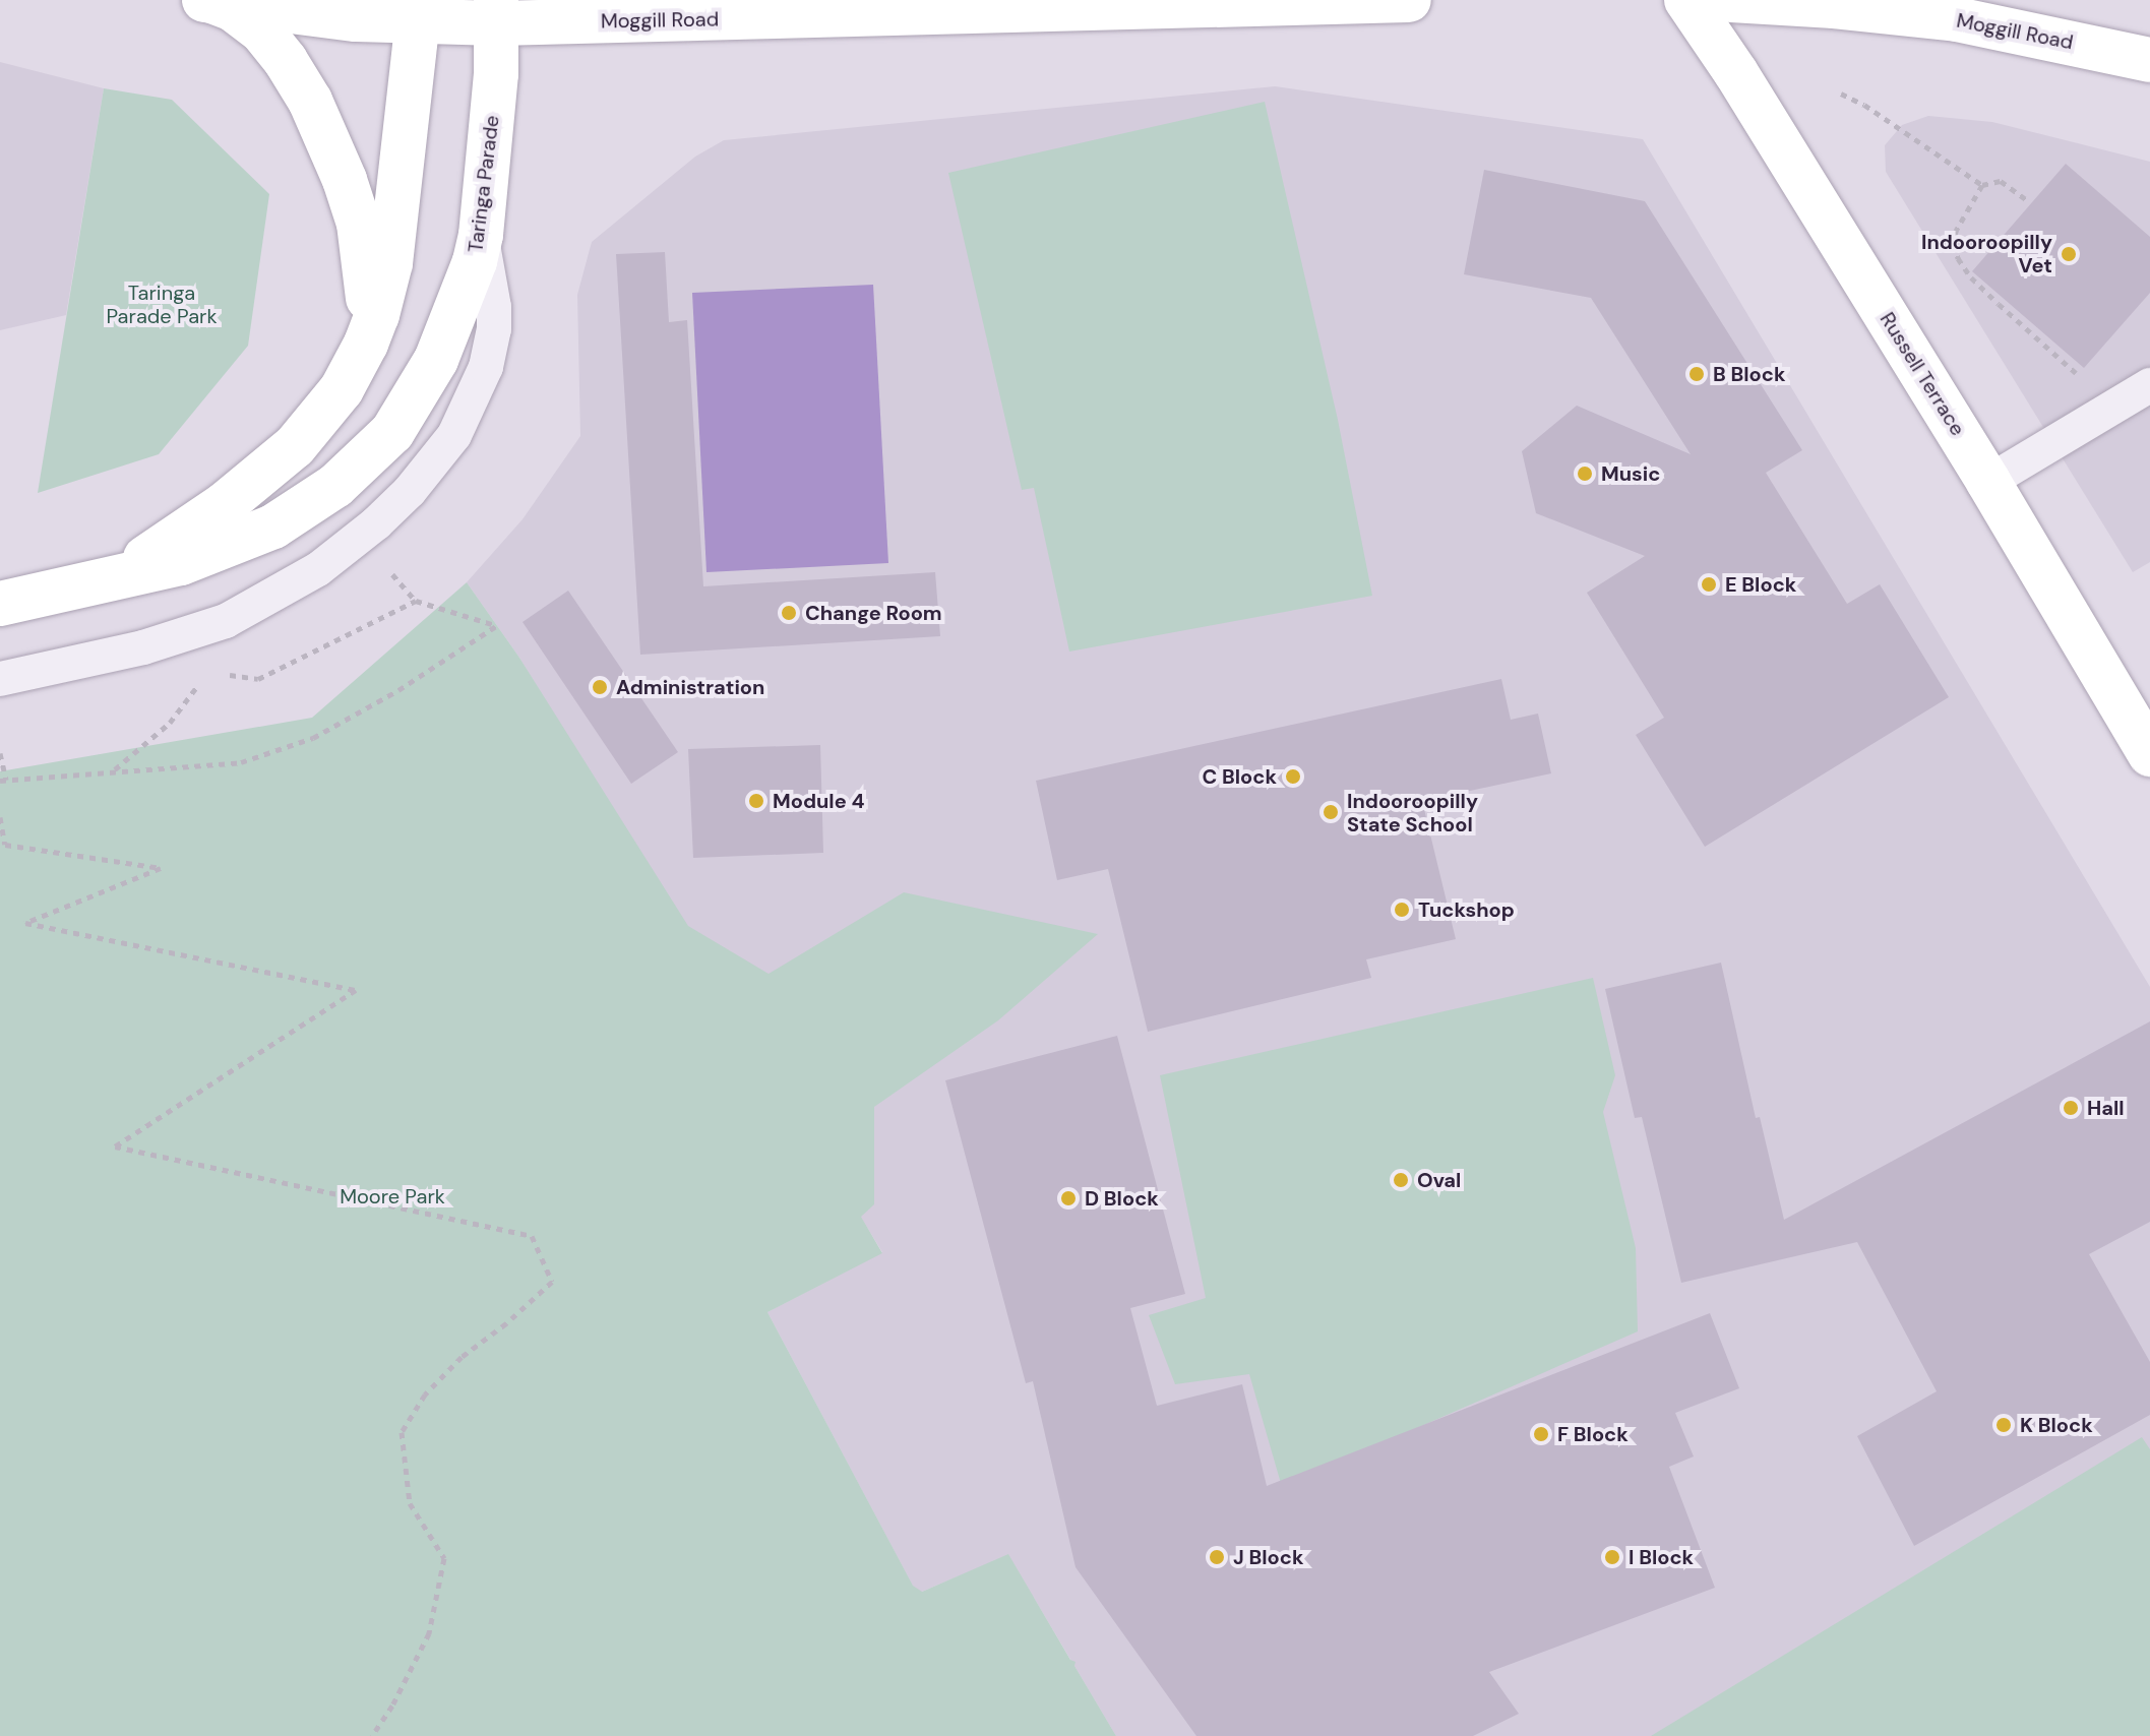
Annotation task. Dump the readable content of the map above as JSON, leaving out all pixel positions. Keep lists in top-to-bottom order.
{
  "streets": {
    "main road": ["Moggill Road", "Taringa Parade", "Russell Terrace"]
  },
  "crossings": [
    ["Moggill Road", "Taringa Parade"]
  ],
  "parks": ["Taringa Parade Park", "Moore Park"],
  "places": [
    "Indooroopilly Vet",
    "B Block",
    "Music",
    "E Block",
    "Change Room",
    "Administration",
    "C Block",
    "Module 4",
    "Indooroopilly State School",
    "Tuckshop",
    "Hall",
    "Oval",
    "D Block",
    "K Block",
    "F Block",
    "J Block",
    "I Block"
  ]
}
